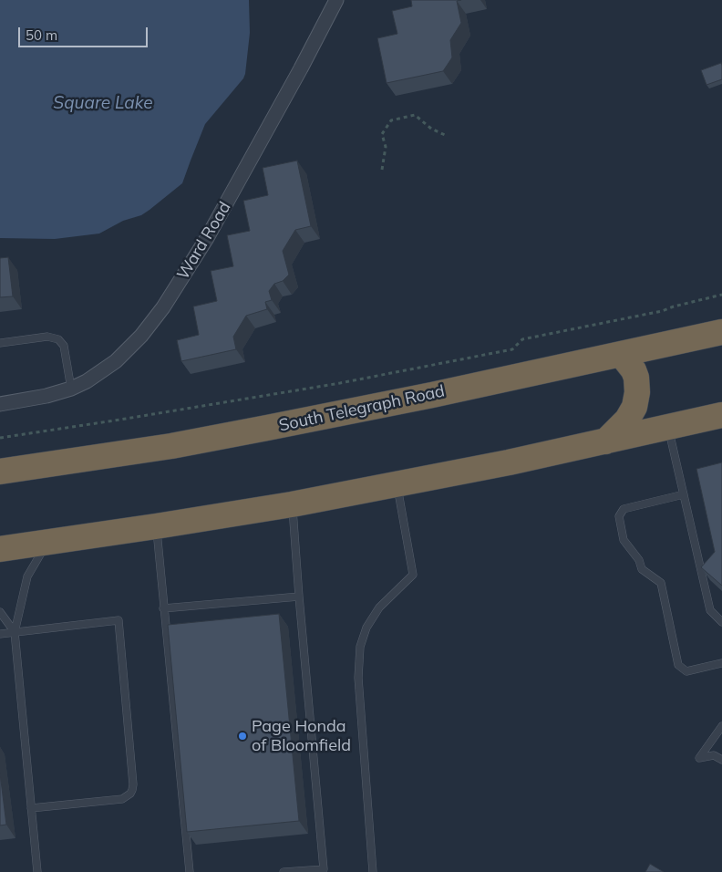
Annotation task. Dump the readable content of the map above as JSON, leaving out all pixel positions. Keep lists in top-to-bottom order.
{
  "streets": {
    "highway": ["South Telegraph Road"],
    "street": ["Ward Road"]
  },
  "water": ["Square Lake"],
  "places": ["Page Honda of Bloomfield"],
  "scale_bar": "50 m"
}
